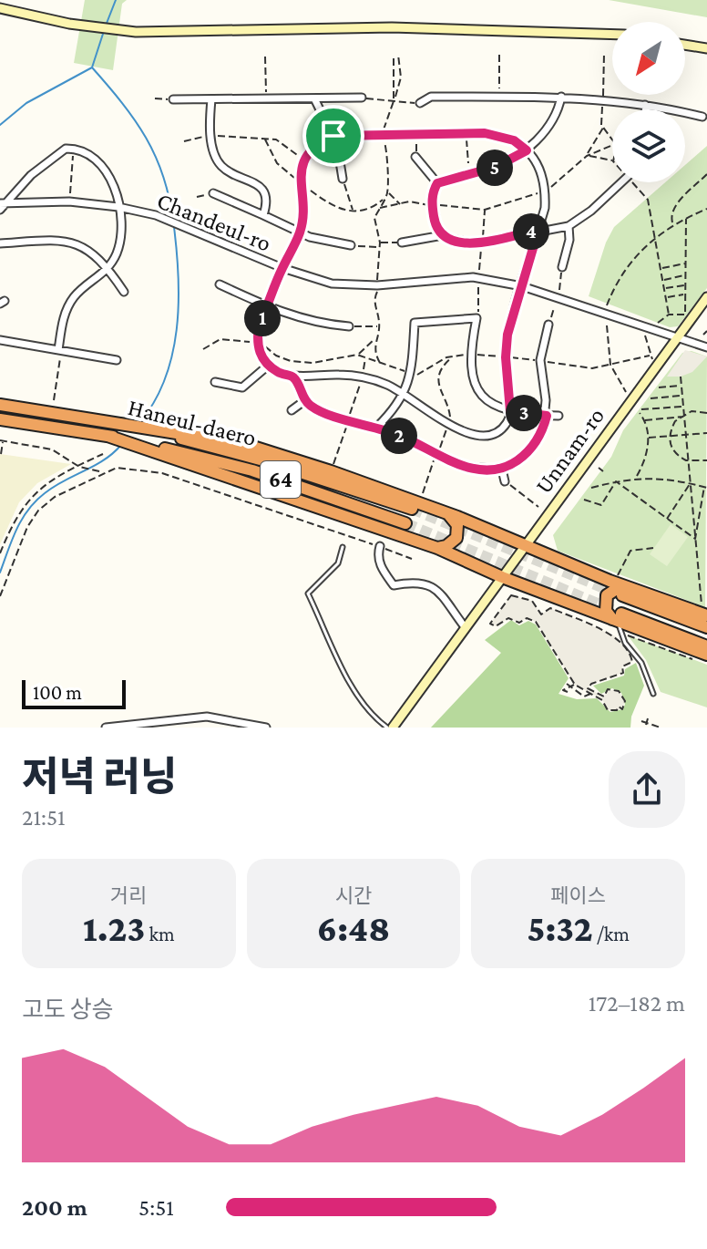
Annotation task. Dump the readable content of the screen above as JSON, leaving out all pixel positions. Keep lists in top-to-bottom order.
{
  "streets": {
    "highway": ["Haneul-daero", "64"],
    "street": ["Chandeul-ro", "Unnam-ro"]
  },
  "crossings": [
    ["Chandeul-ro", "Unnam-ro"]
  ],
  "scale_bar": "100 m",
  "north": "bottom left",
  "page": {
    "pins": [
      "5",
      "4",
      "1",
      "3",
      "2"
    ],
    "scale": "100 m",
    "heading": ["저녁 러닝", "21:51"],
    "stats": [
      ["거리", "1.23 km"],
      ["시간", "6:48"],
      ["페이스", "5:32 /km"]
    ],
    "chart": ["고도 상승", "172–182 m"],
    "list": [
      {
        "name": "200 m",
        "note": "5:51"
      }
    ]
  }
}
